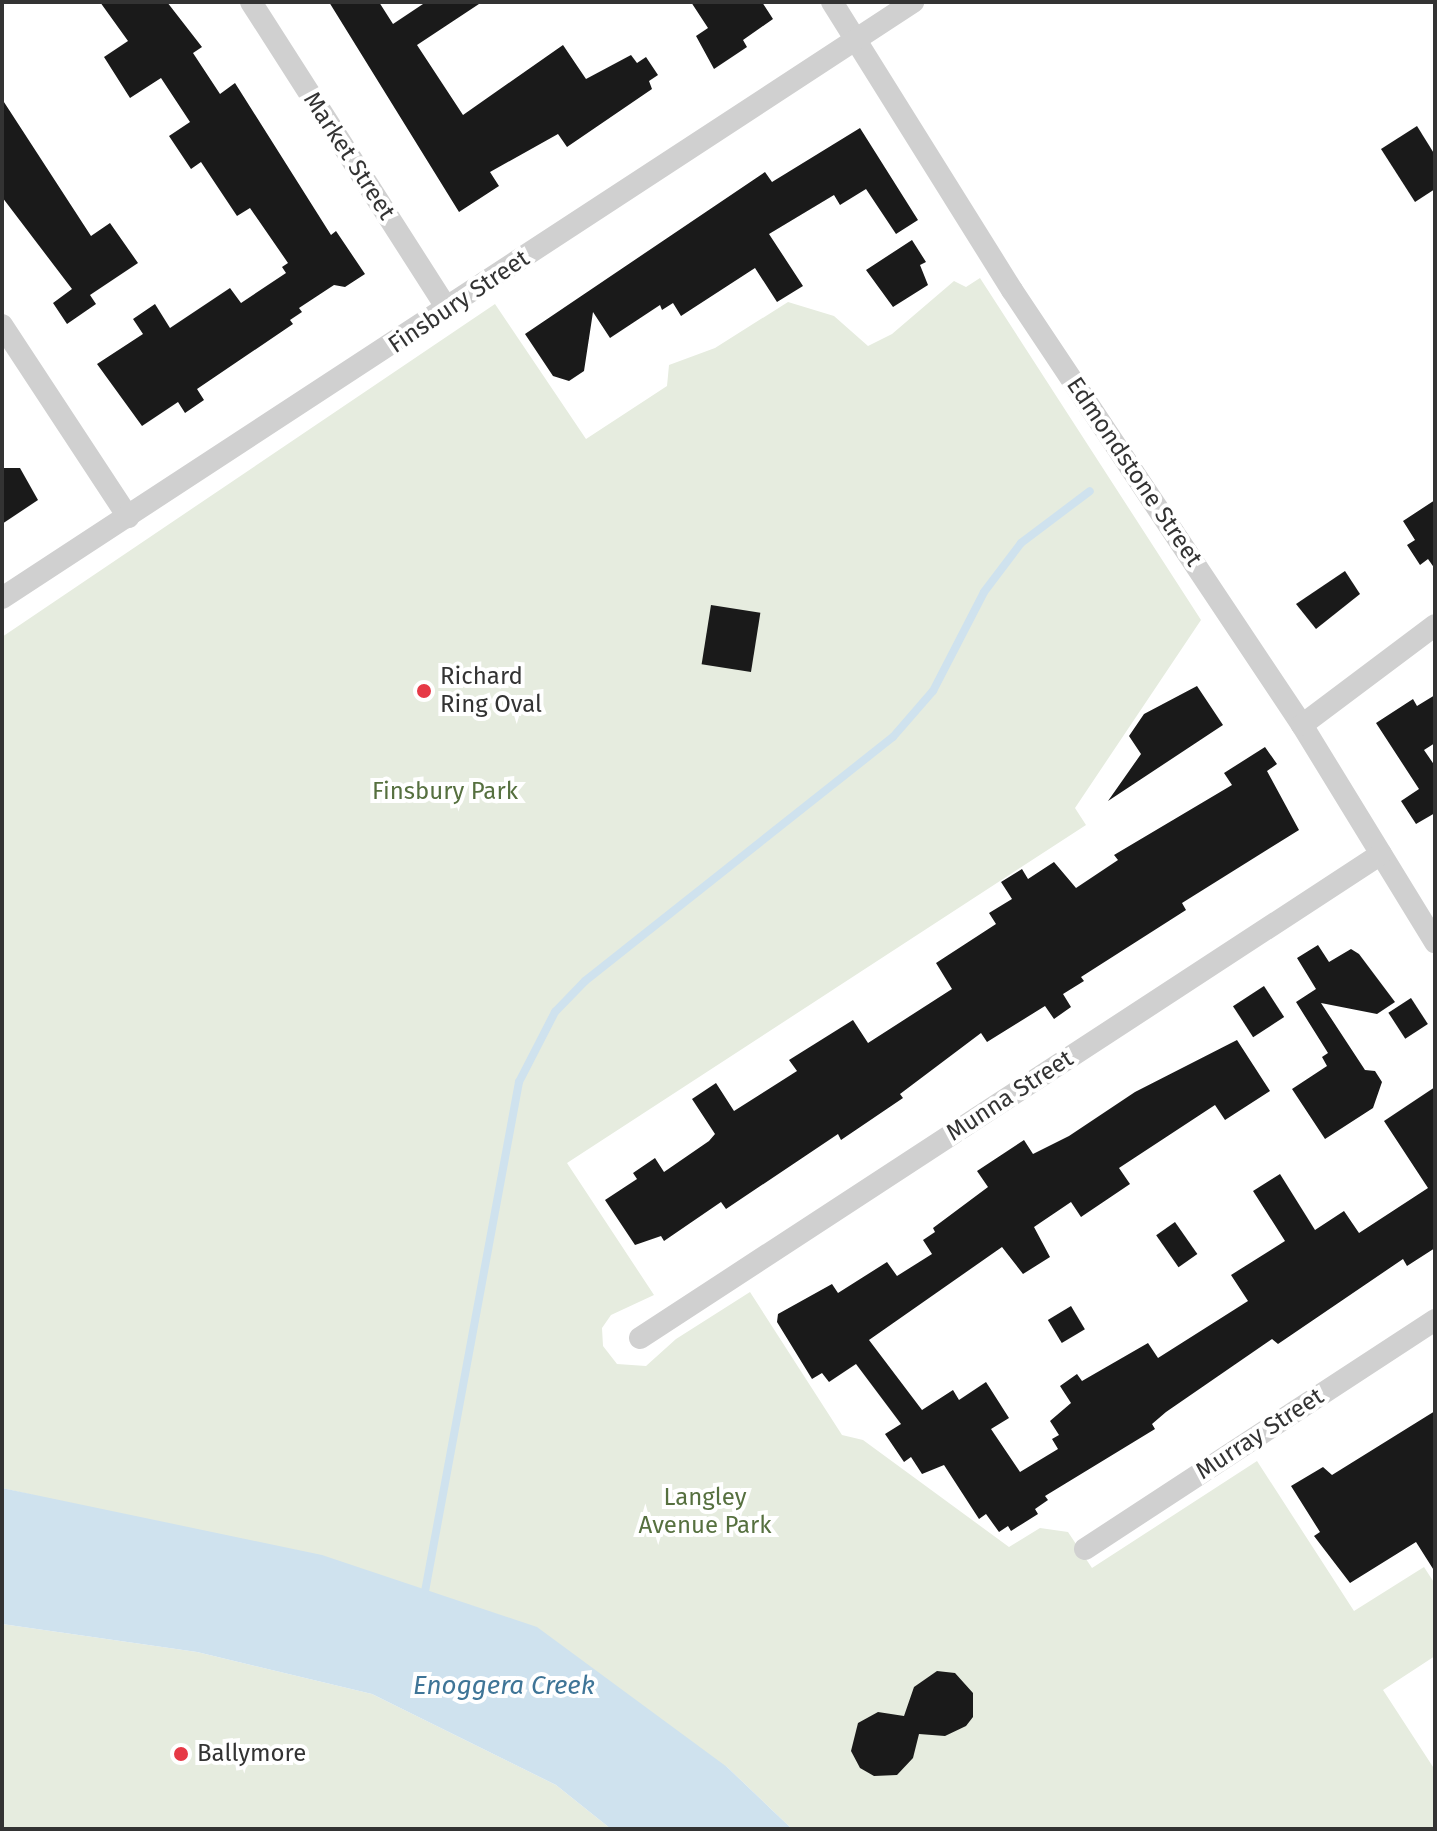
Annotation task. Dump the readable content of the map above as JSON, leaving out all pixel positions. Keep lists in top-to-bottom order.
{
  "streets": {
    "street": [
      "Market Street",
      "Finsbury Street",
      "Edmondstone Street",
      "Munna Street",
      "Murray Street"
    ]
  },
  "crossings": [
    ["Market Street", "Finsbury Street"],
    ["Finsbury Street", "Edmondstone Street"],
    ["Edmondstone Street", "Munna Street"]
  ],
  "water": ["Enoggera Creek"],
  "parks": ["Finsbury Park", "Langley Avenue Park"],
  "places": ["Richard Ring Oval", "Ballymore"]
}
